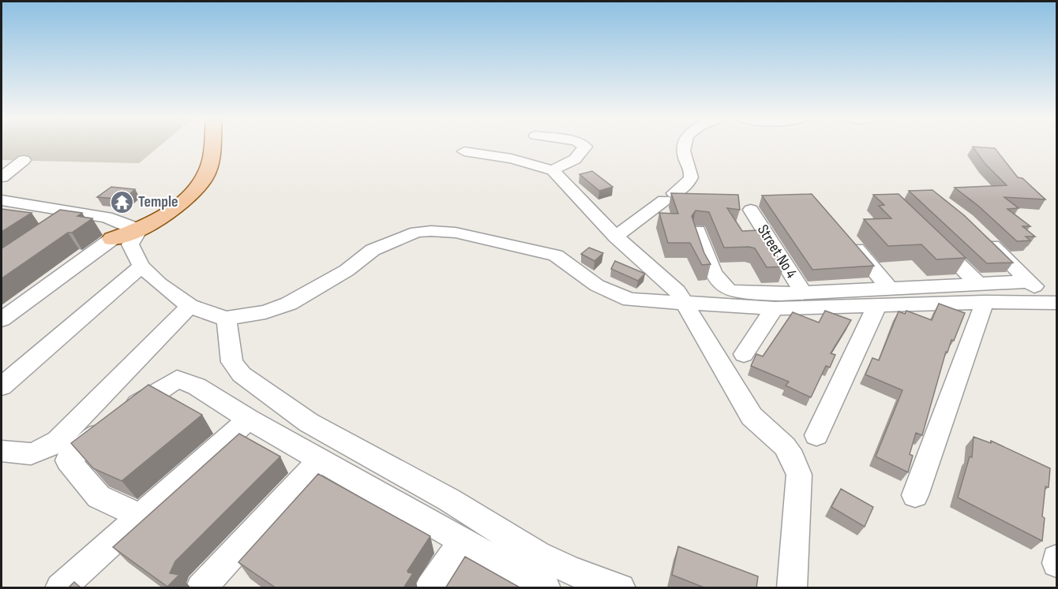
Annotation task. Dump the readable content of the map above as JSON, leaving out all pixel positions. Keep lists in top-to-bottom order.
{
  "streets": {
    "street": ["Street No 4"]
  },
  "places": {
    "temple": ["Temple"]
  }
}
